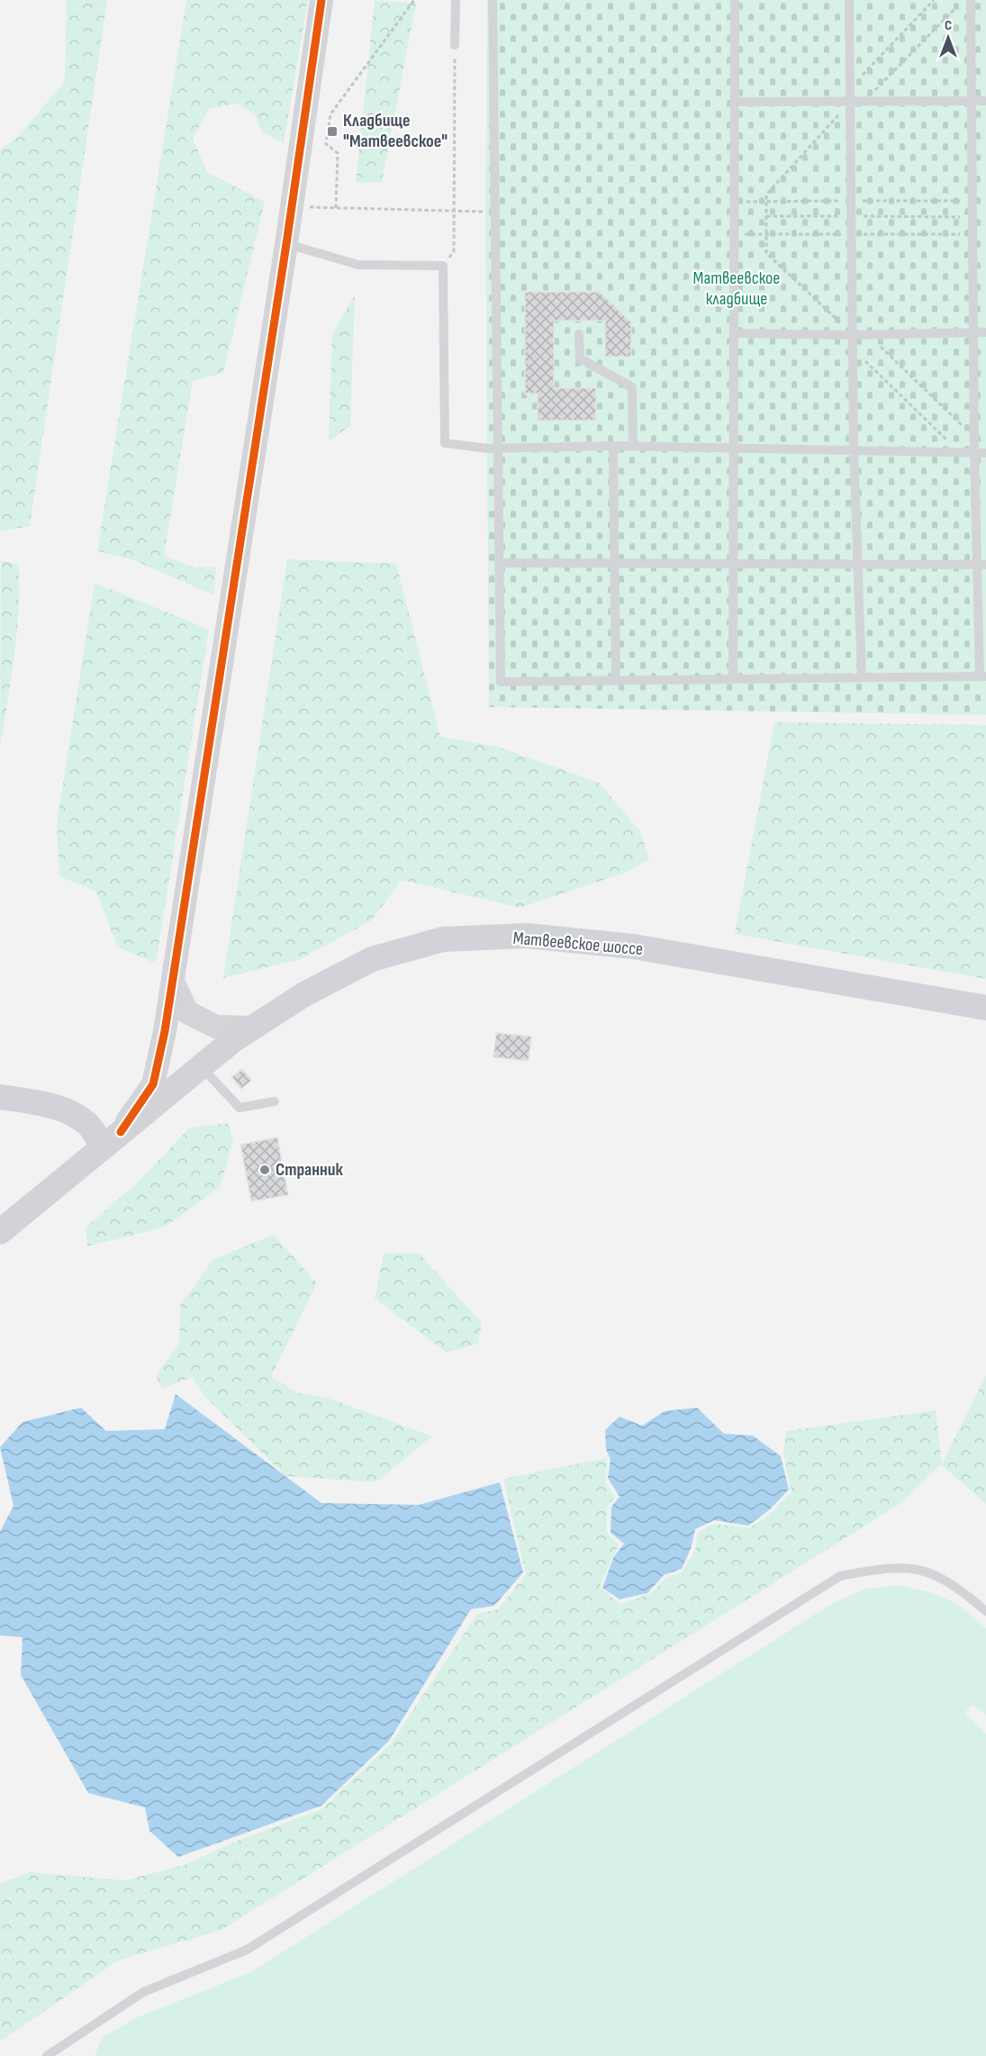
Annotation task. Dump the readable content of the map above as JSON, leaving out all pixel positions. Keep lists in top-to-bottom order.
{
  "streets": {
    "main road": ["Матвеевское шоссе"]
  },
  "parks": ["Матвеевское кладбище"],
  "places": {
    "transit": ["Кладбище \"Матвеевское\""],
    "other": ["Странник"]
  },
  "north": "top"
}
